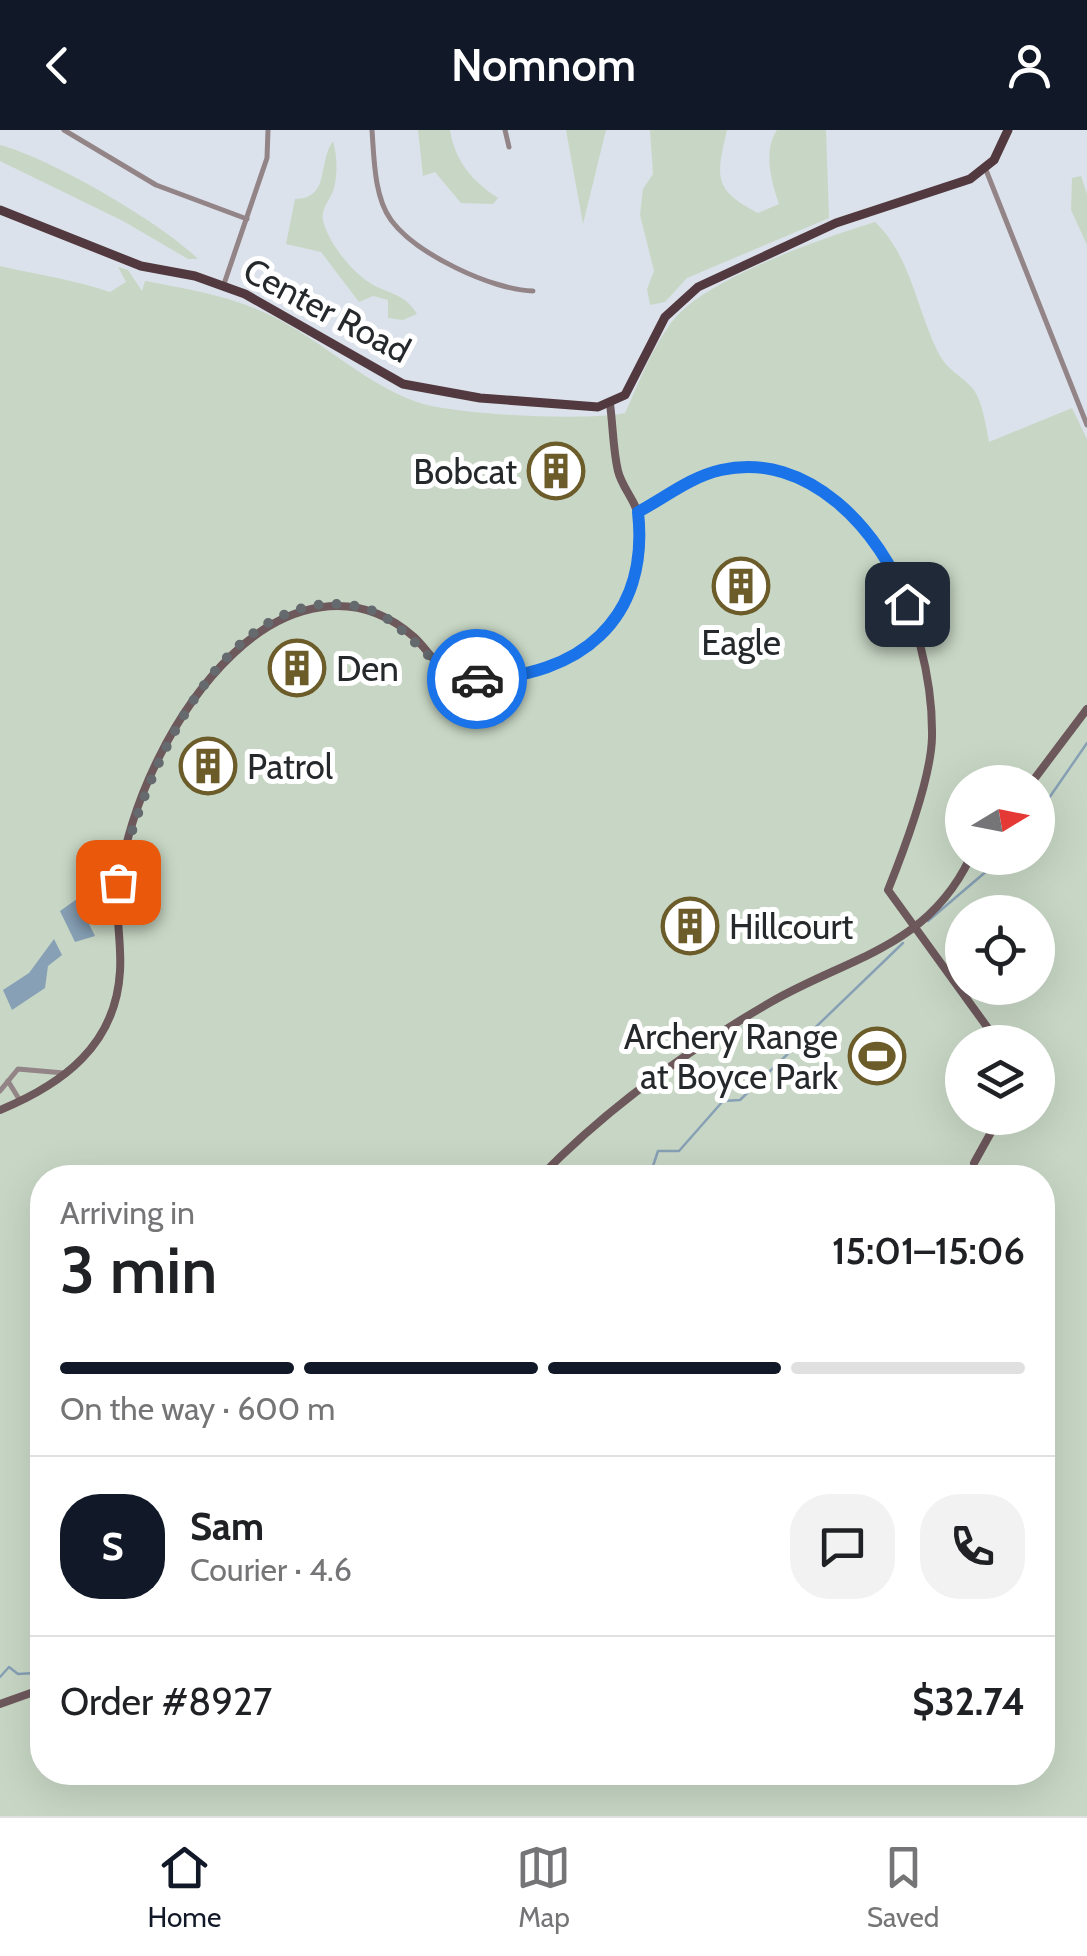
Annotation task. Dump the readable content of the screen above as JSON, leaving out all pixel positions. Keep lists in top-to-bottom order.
{
  "streets": {
    "main road": ["Center Road"]
  },
  "places": {
    "building": [
      "Bobcat",
      "Eagle",
      "Den",
      "Patrol",
      "Hillcourt"
    ],
    "sports": ["Archery Range at Boyce Park"]
  },
  "north": "right",
  "page": {
    "header": "Nomnom",
    "heading": ["3 min", "Arriving in", "15:01–15:06"],
    "panel": [
      "Sam",
      "Courier · 4.6",
      "Order #8927",
      "$32.74"
    ],
    "bar": "On the way · 600 m",
    "round": "S",
    "tabs": ["Home", "Map", "Saved"]
  }
}
